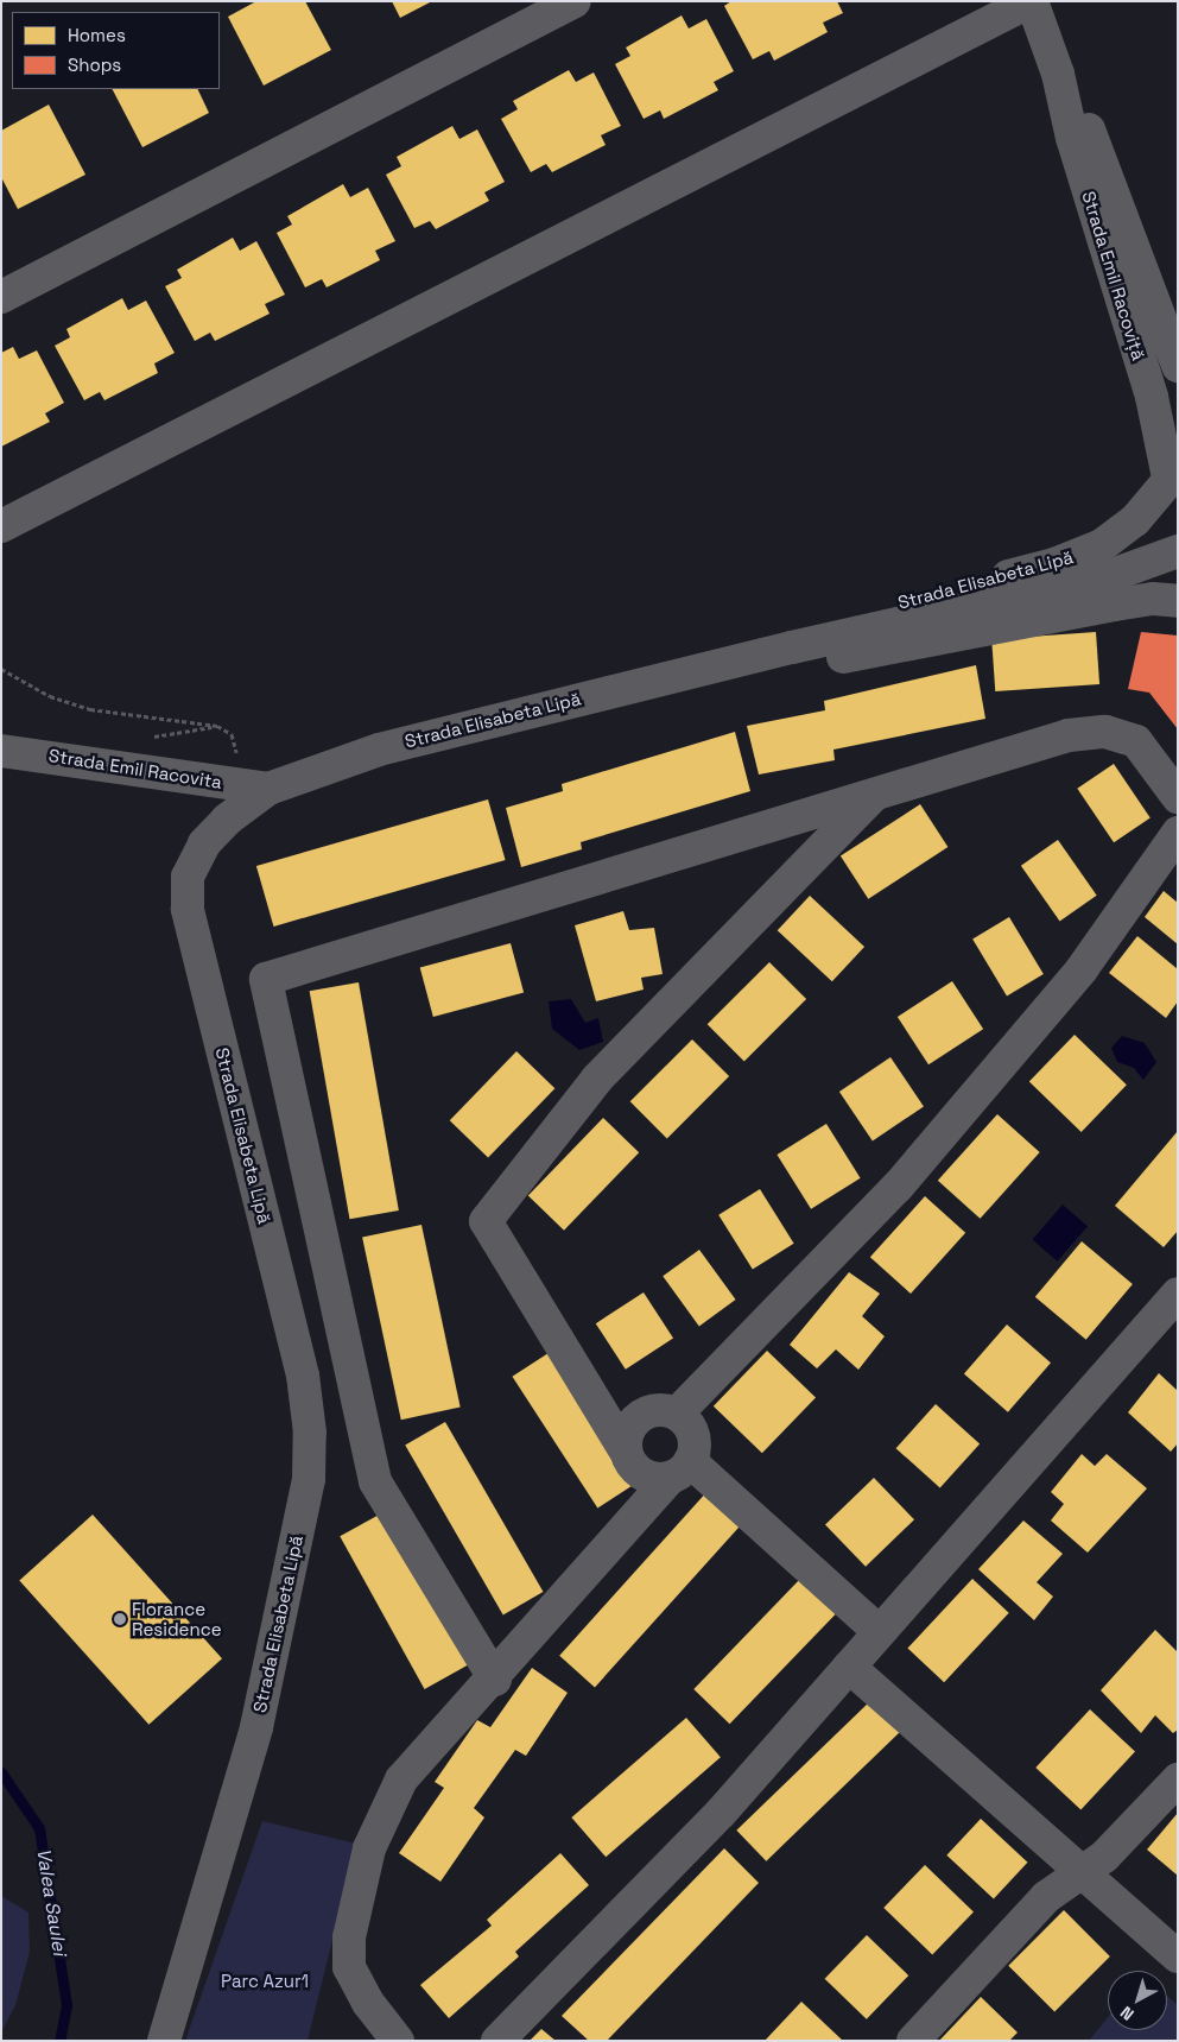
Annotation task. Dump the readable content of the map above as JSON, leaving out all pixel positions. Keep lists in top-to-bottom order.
{
  "streets": {
    "street": ["Strada Emil Racoviță", "Strada Elisabeta Lipă", "Strada Emil Racovita"]
  },
  "crossings": [
    ["Strada Emil Racoviță", "Strada Elisabeta Lipă"],
    ["Strada Elisabeta Lipă", "Strada Emil Racovita"]
  ],
  "water": ["Valea Saulei"],
  "parks": ["Parc Azur1"],
  "places": ["Florance Residence"],
  "legend": ["Homes", "Shops"],
  "north": "bottom left"
}
